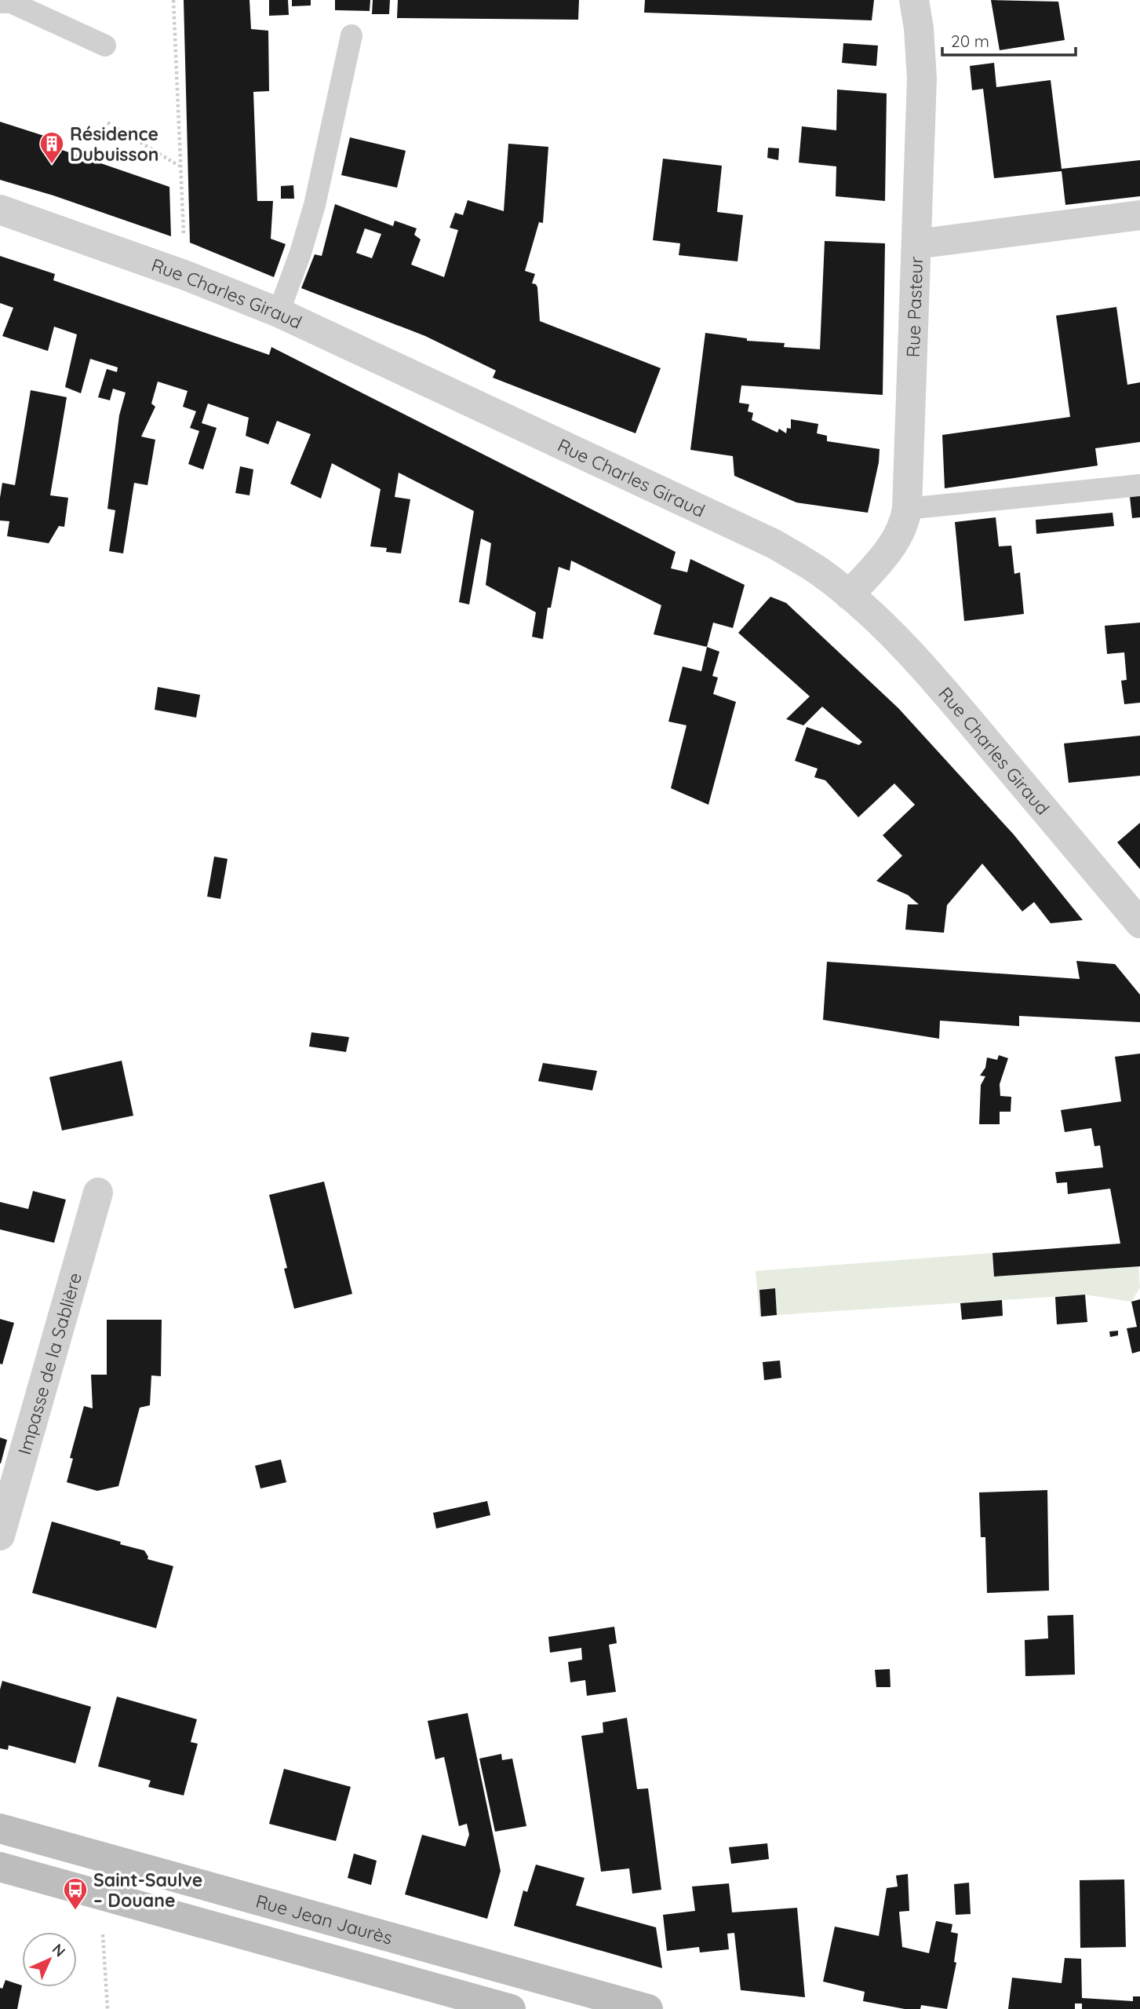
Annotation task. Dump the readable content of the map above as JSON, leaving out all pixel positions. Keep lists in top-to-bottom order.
{
  "streets": {
    "main road": ["Rue Jean Jaurès"],
    "street": ["Rue Charles Giraud", "Rue Pasteur", "Impasse de la Sablière"]
  },
  "crossings": [
    ["Rue Charles Giraud", "Rue Pasteur"]
  ],
  "places": {
    "building": ["Résidence Dubuisson"],
    "bus stop": ["Saint-Saulve – Douane"]
  },
  "scale_bar": "20 m",
  "north": "top right"
}
